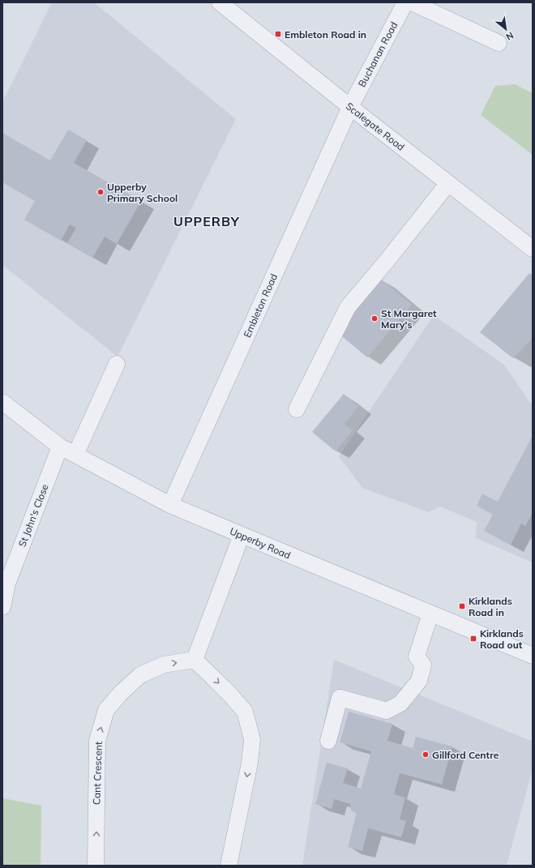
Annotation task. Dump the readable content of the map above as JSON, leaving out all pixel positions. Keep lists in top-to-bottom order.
{
  "streets": {
    "street": [
      "Buchanan Road",
      "Scalegate Road",
      "Embleton Road",
      "St John's Close",
      "Upperby Road",
      "Cant Crescent"
    ]
  },
  "crossings": [
    ["Buchanan Road", "Scalegate Road"],
    ["Buchanan Road", "Embleton Road"],
    ["Scalegate Road", "Embleton Road"],
    ["Embleton Road", "Upperby Road"],
    ["St John's Close", "Upperby Road"]
  ],
  "one_way": ["Cant Crescent"],
  "districts": ["UPPERBY"],
  "places": {
    "transit": ["Embleton Road in", "Kirklands Road in", "Kirklands Road out"],
    "other": ["Upperby Primary School", "St Margaret Mary's", "Gillford Centre"]
  },
  "north": "bottom right"
}
